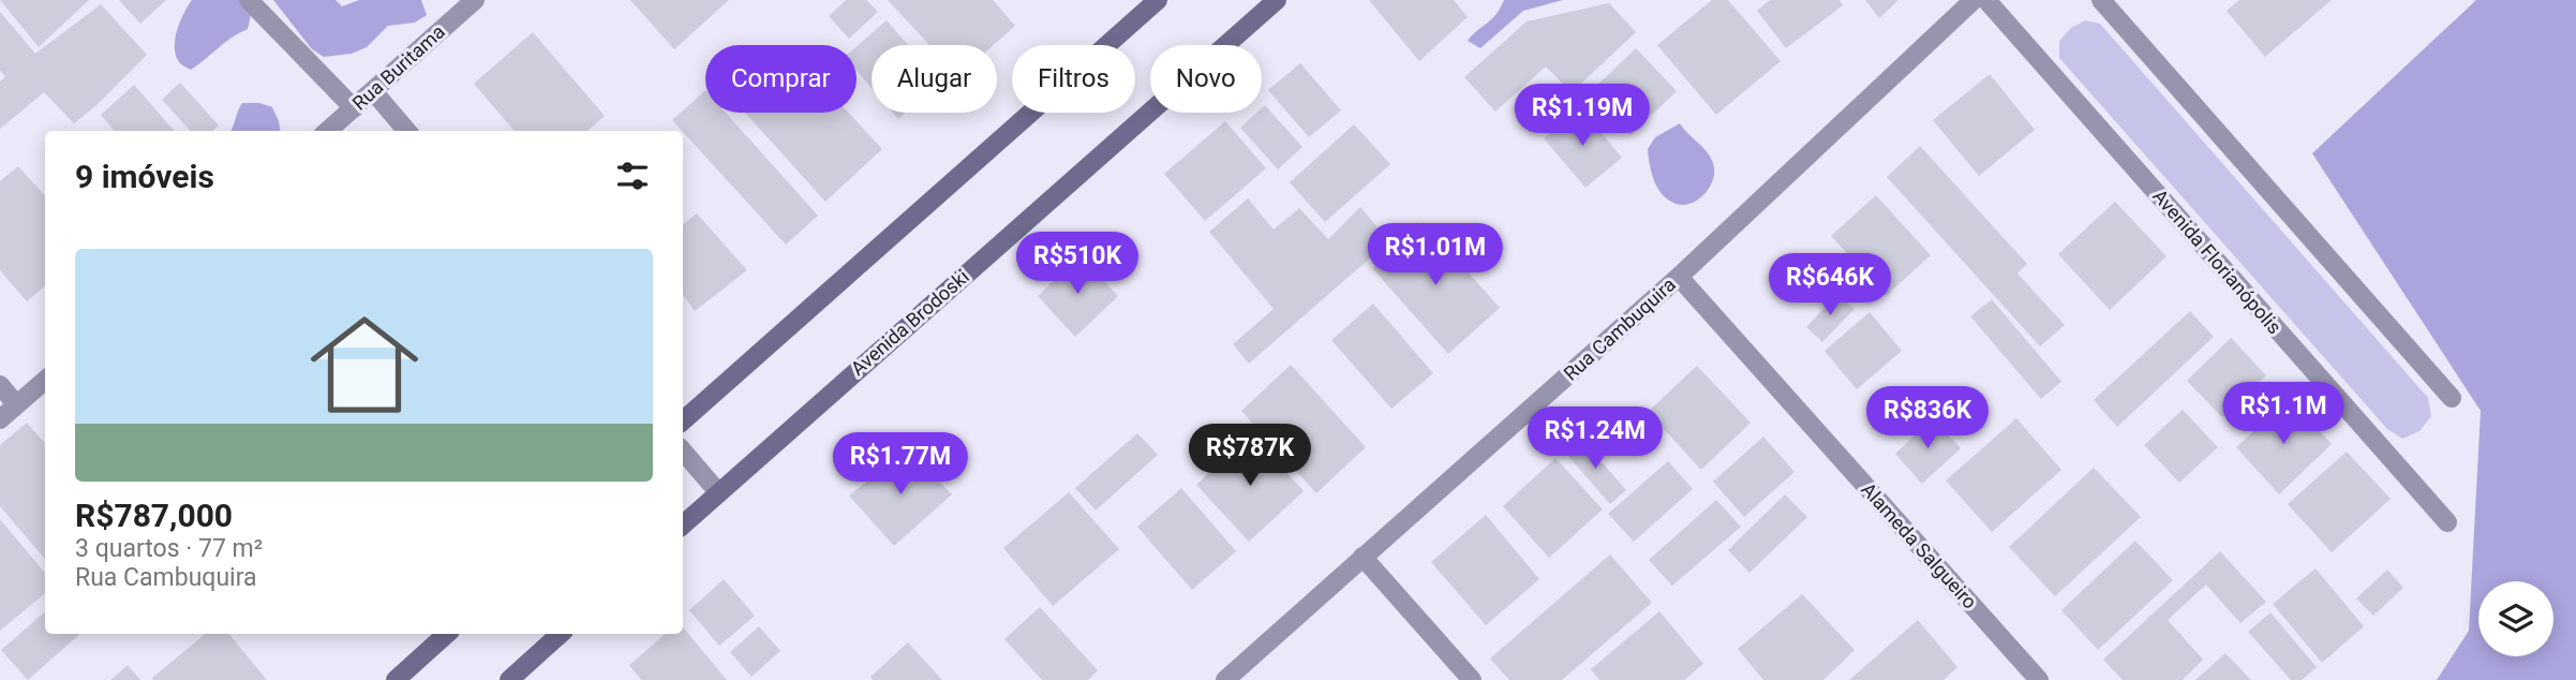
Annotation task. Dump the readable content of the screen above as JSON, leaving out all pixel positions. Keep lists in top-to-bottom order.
{
  "streets": {
    "street": [
      "Rua Buritama",
      "Avenida Florianópolis",
      "Avenida Brodoski",
      "Rua Cambuquira",
      "Alameda Salgueiro"
    ]
  },
  "crossings": [
    ["Rua Cambuquira", "Alameda Salgueiro"]
  ],
  "page": {
    "chip": [
      "Comprar",
      "Alugar",
      "Filtros",
      "Novo"
    ],
    "price": [
      "R$1.19M",
      "R$1.01M",
      "R$510K",
      "R$646K",
      "R$1.1M",
      "R$836K",
      "R$1.24M",
      "R$787K",
      "R$1.77M"
    ],
    "heading": "9 imóveis",
    "list": [
      {
        "name": "R$787,000",
        "note": "3 quartos · 77 m² · Rua Cambuquira"
      }
    ]
  }
}
